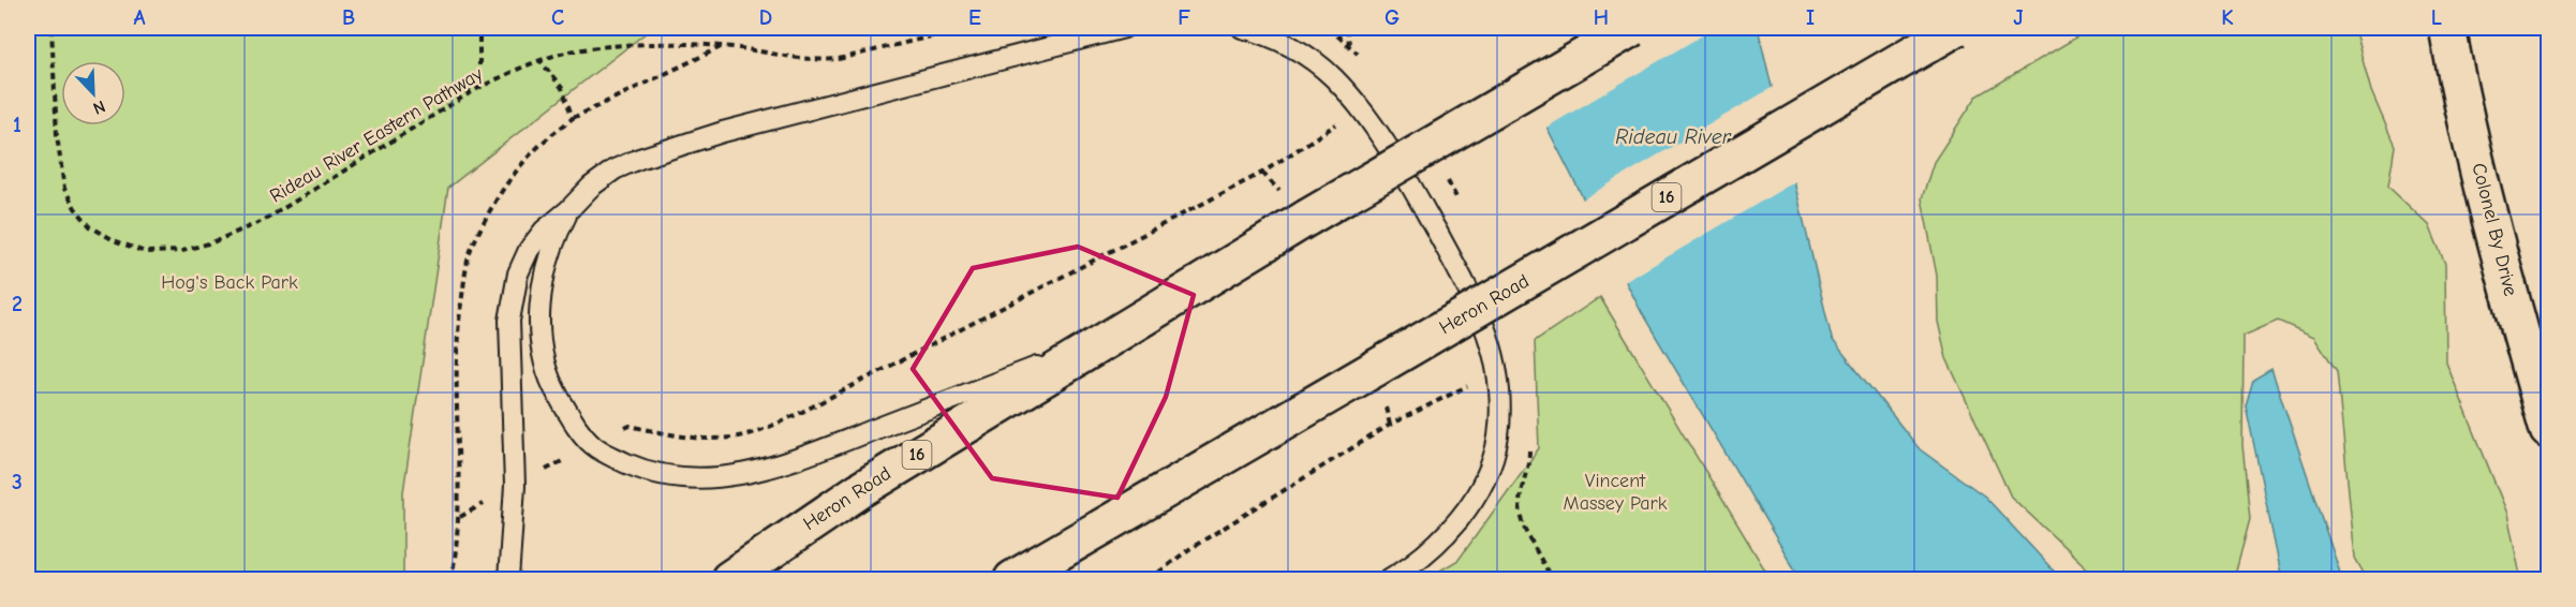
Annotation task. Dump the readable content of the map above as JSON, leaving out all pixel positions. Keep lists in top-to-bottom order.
{
  "streets": {
    "main road": ["16", "Colonel By Drive", "Heron Road"],
    "path": ["Rideau River Eastern Pathway"]
  },
  "water": ["Rideau River"],
  "parks": ["Hog's Back Park", "Vincent Massey Park"],
  "north": "bottom right",
  "grid": {
    "columns": [
      "A",
      "B",
      "C",
      "D",
      "E",
      "F",
      "G",
      "H",
      "I",
      "J",
      "K",
      "L"
    ],
    "rows": ["1", "2", "3"]
  }
}
